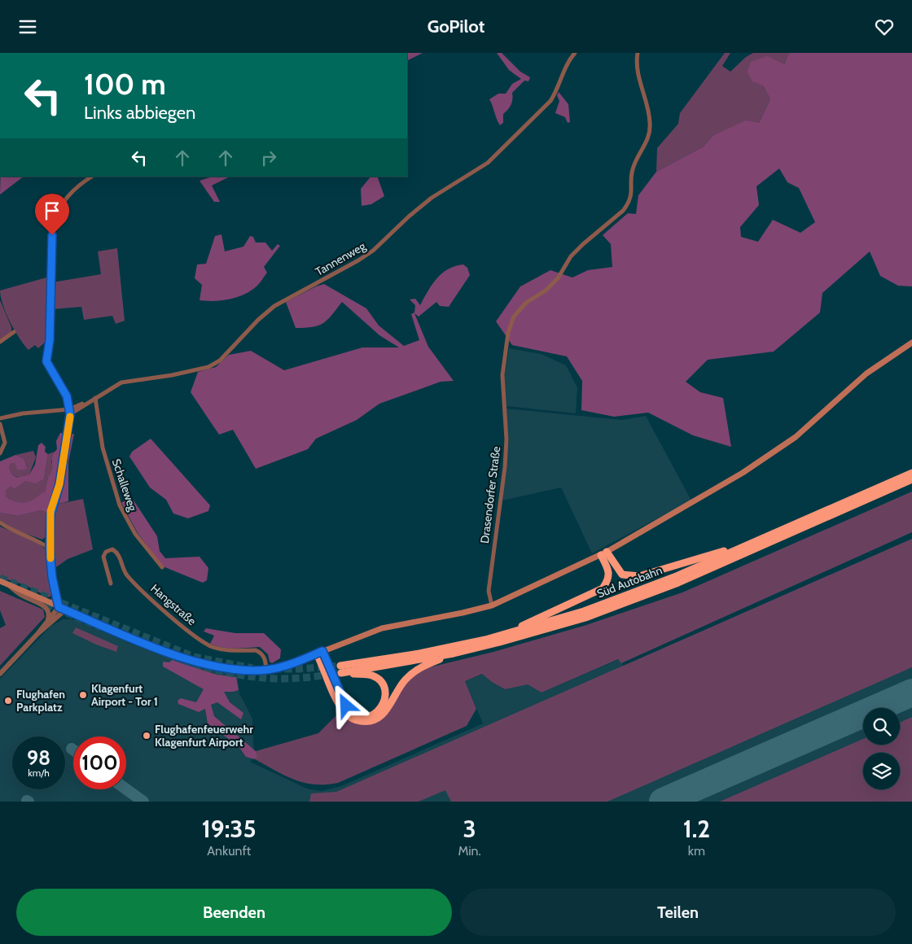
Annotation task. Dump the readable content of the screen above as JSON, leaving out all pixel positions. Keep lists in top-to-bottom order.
{
  "streets": {
    "highway": ["Süd Autobahn"],
    "street": [
      "Tannenweg",
      "Schalleweg",
      "Drasendorfer Straße",
      "Hangstraße"
    ]
  },
  "crossings": [
    ["Tannenweg", "Schalleweg"]
  ],
  "places": ["Klagenfurt Airport - Tor 1", "Flughafen Parkplatz", "Flughafenfeuerwehr Klagenfurt Airport"],
  "page": {
    "header": "GoPilot",
    "turn": ["100 m", "Links abbiegen"],
    "speed": "98 km/h",
    "limit": "100",
    "eta": [
      "19:35",
      "Ankunft",
      "3",
      "Min.",
      "1.2",
      "km"
    ],
    "buttons": ["Beenden", "Teilen"]
  }
}
